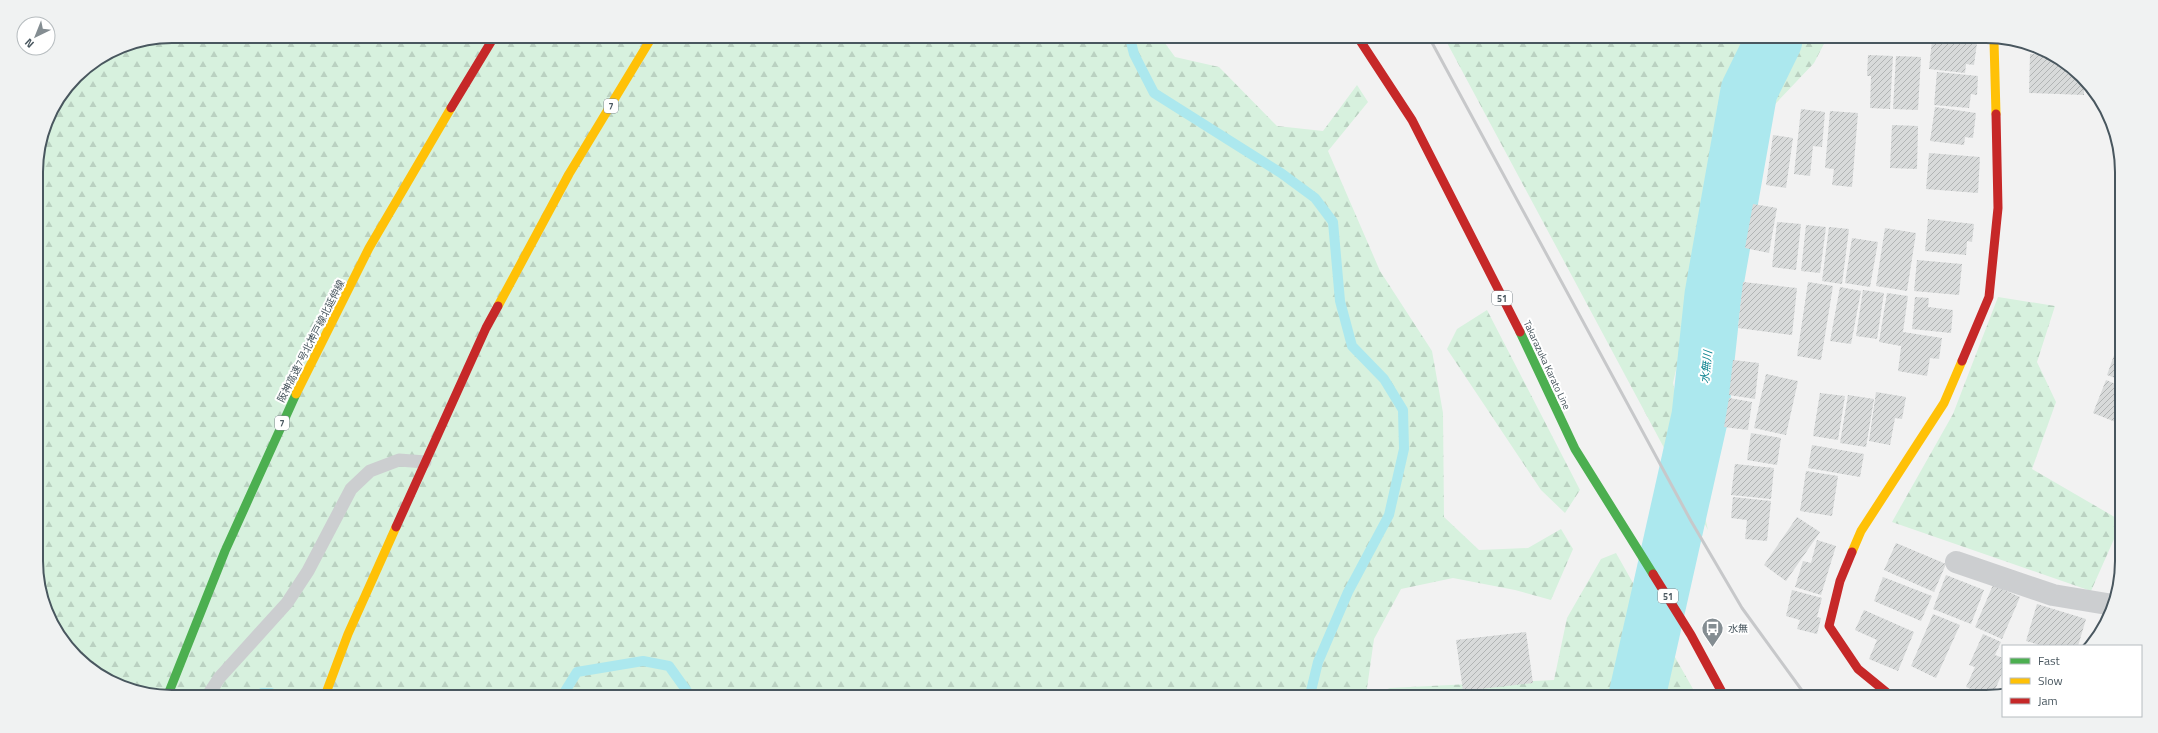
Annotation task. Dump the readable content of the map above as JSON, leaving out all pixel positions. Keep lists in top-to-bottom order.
{
  "streets": {
    "main road": [
      "7",
      "51",
      "阪神高速7号北神戸線北延伸線",
      "Takarazuka Karato Line"
    ]
  },
  "water": ["水無川"],
  "places": {
    "bus stop": ["水無"]
  },
  "legend": ["Fast", "Slow", "Jam"],
  "north": "bottom left"
}
